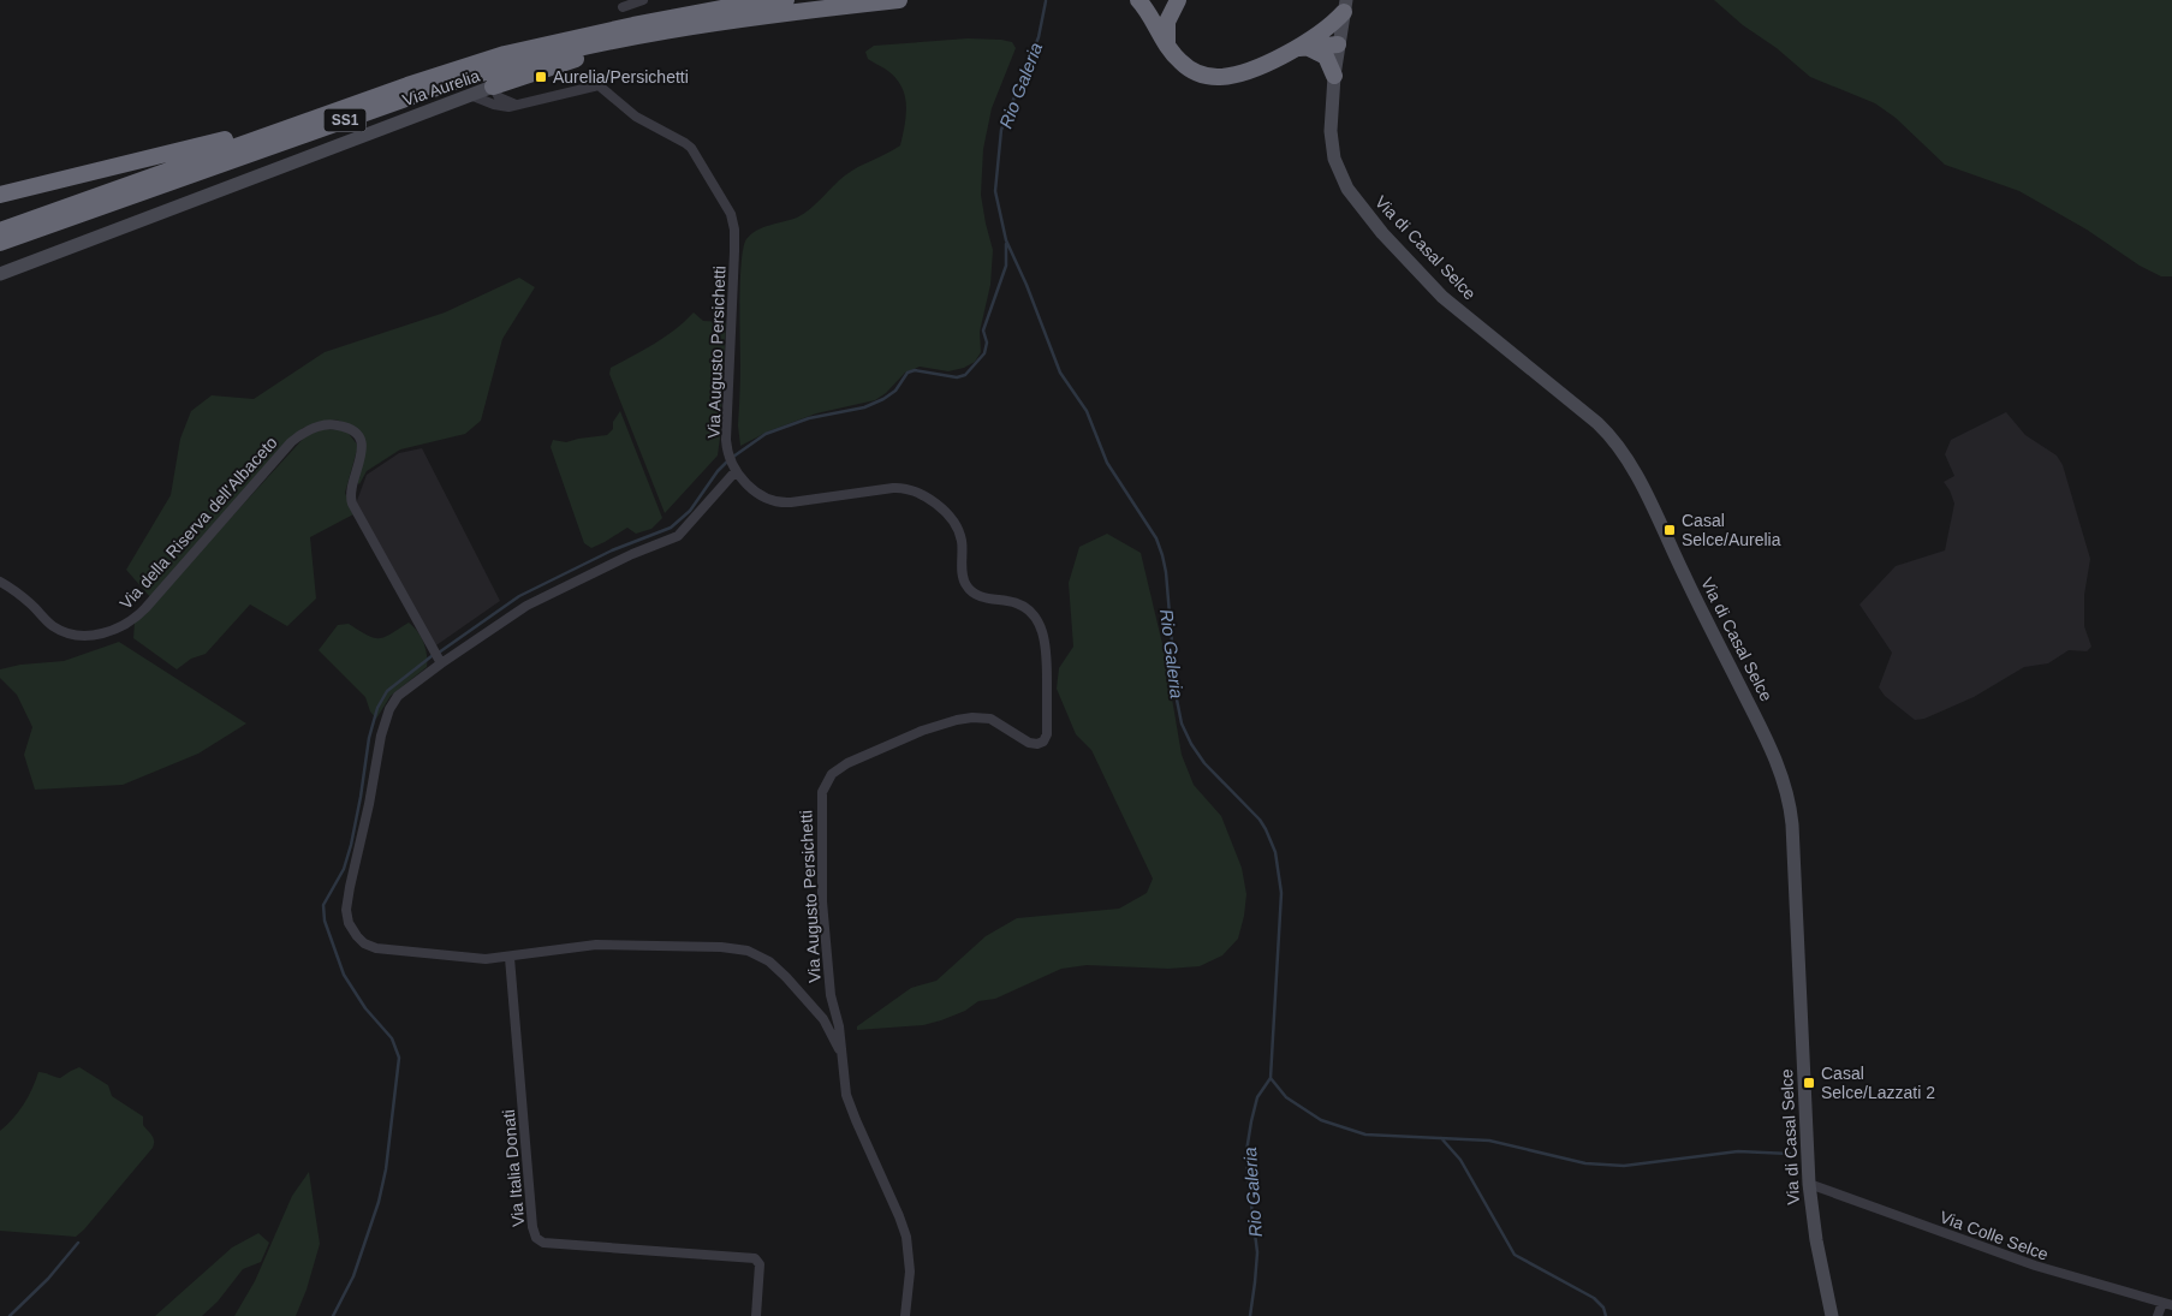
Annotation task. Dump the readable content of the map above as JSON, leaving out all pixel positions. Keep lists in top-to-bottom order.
{
  "streets": {
    "highway": ["Via Aurelia", "SS1"],
    "main road": ["Via di Casal Selce"],
    "street": [
      "Via Augusto Persichetti",
      "Via della Riserva dell'Albaceto",
      "Via Italia Donati",
      "Via Colle Selce"
    ]
  },
  "crossings": [
    ["Via Aurelia", "Via Augusto Persichetti"],
    ["Via di Casal Selce", "Via Colle Selce"]
  ],
  "water": ["Rio Galeria"],
  "places": {
    "transit": ["Aurelia/Persichetti", "Casal Selce/Aurelia", "Casal Selce/Lazzati 2"]
  }
}
